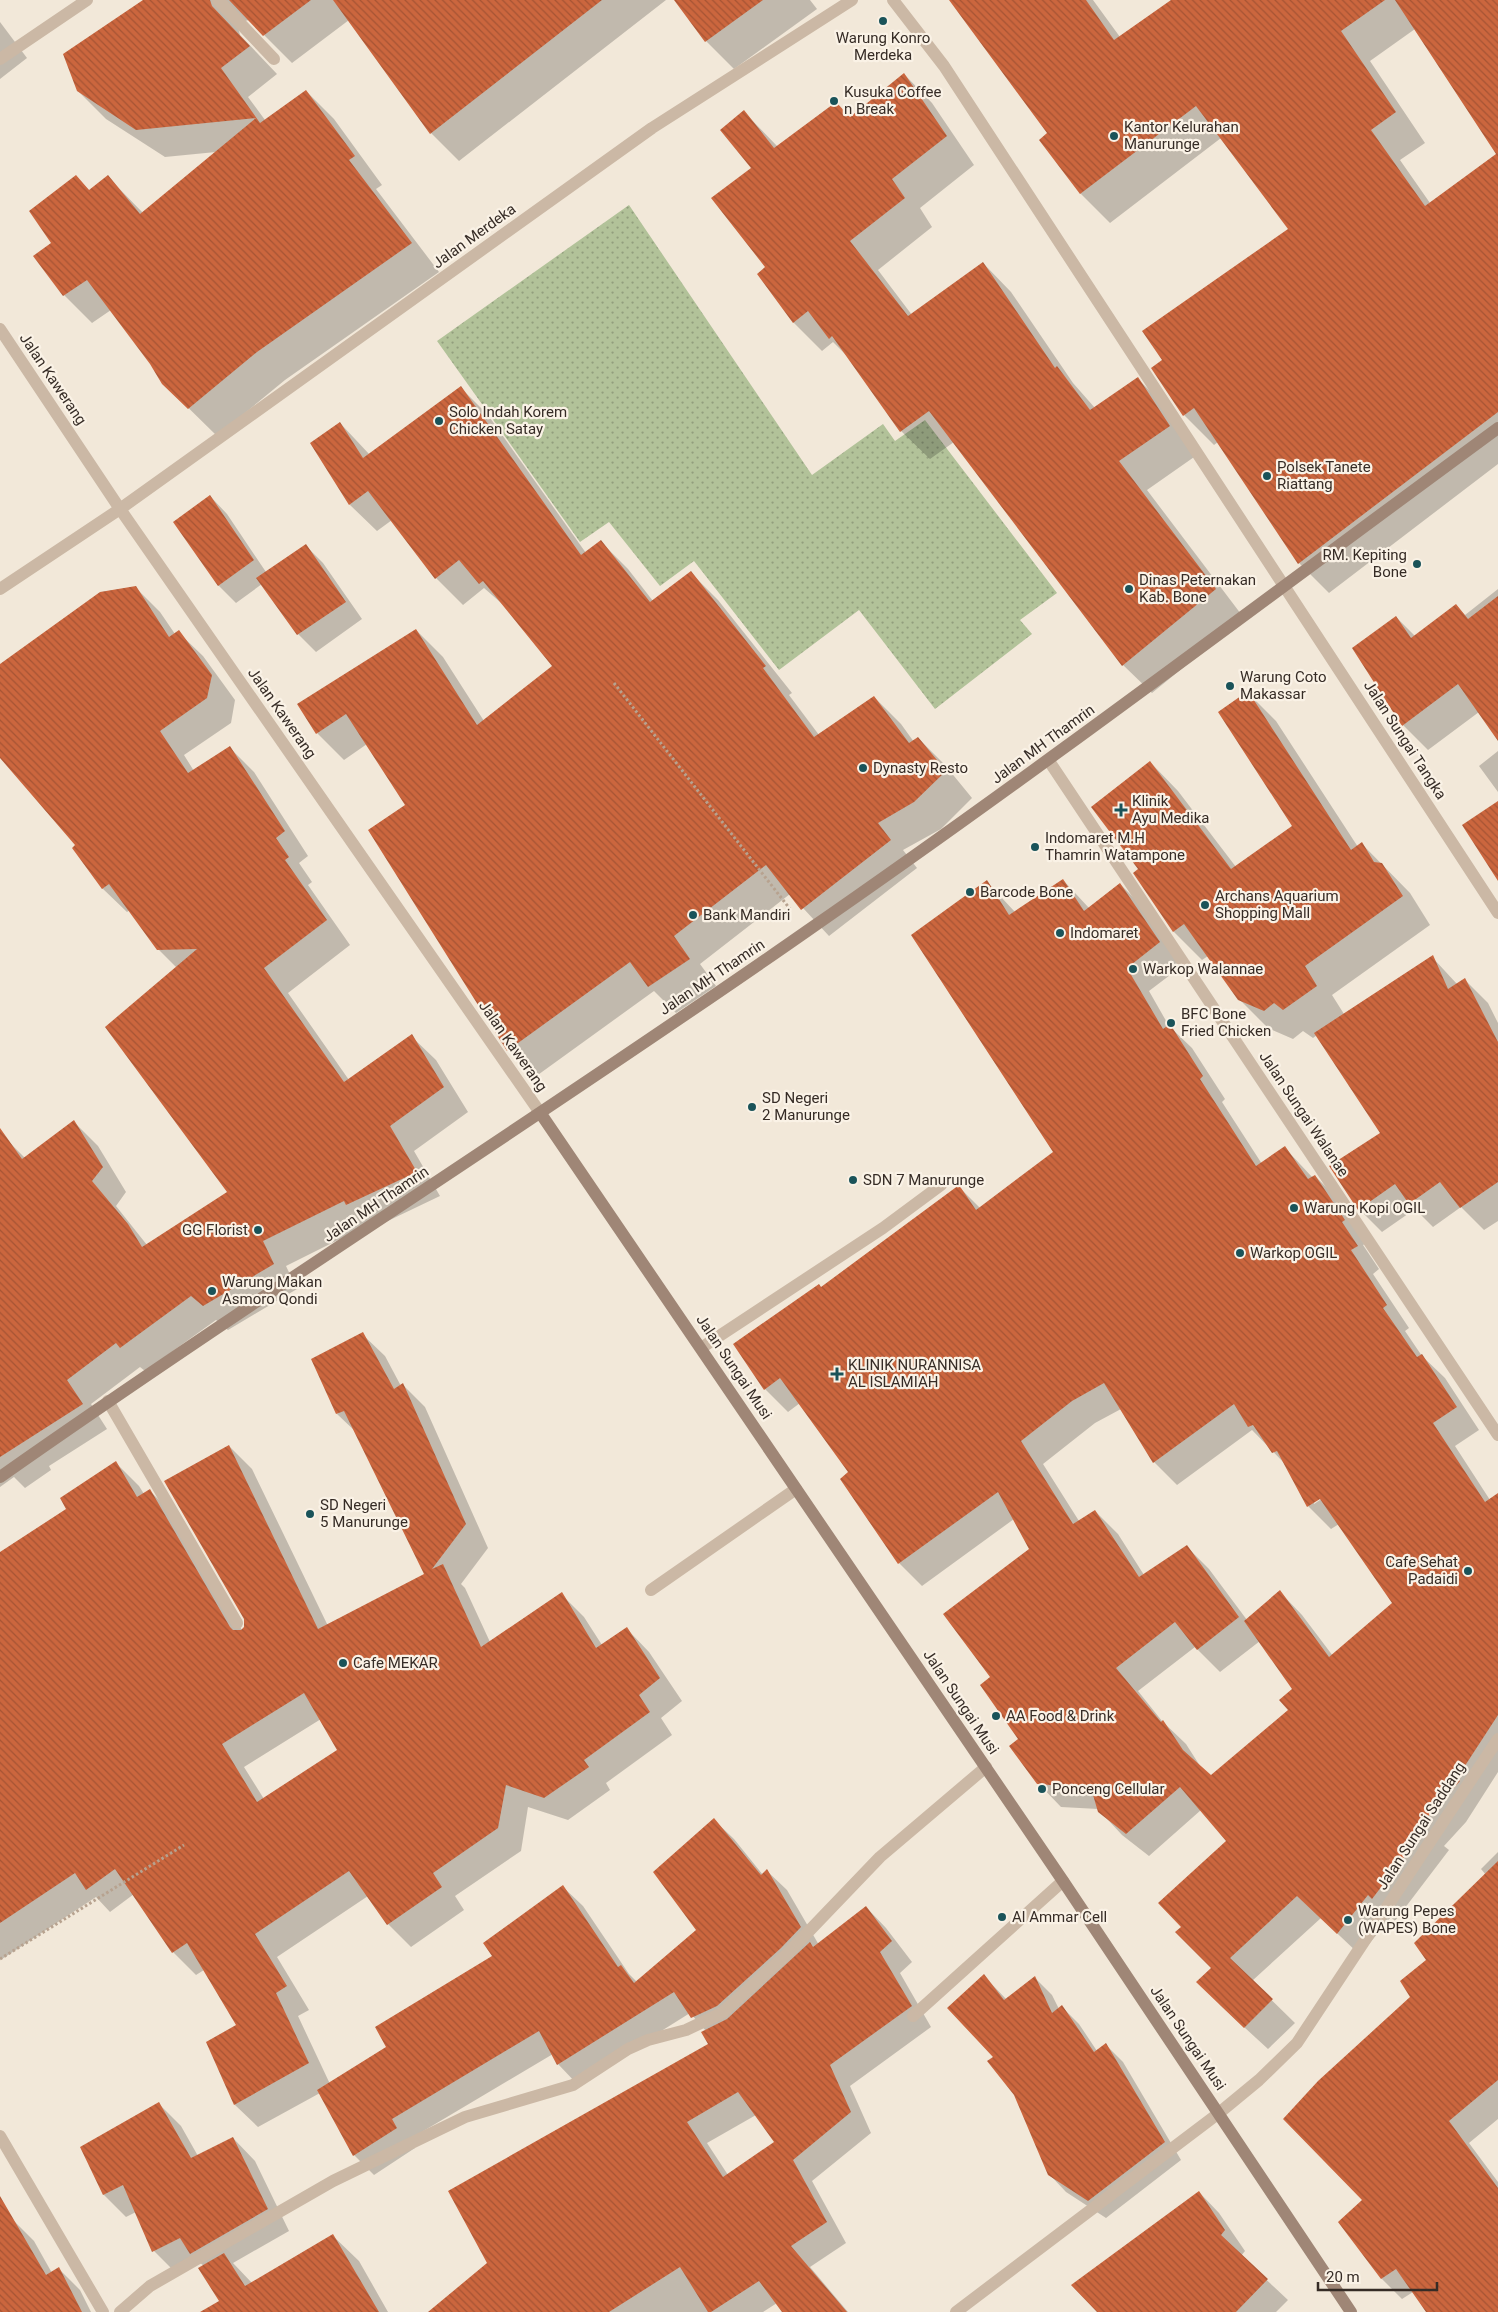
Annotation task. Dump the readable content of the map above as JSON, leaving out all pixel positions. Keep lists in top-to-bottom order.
{
  "streets": {
    "main road": ["Jalan MH Thamrin", "Jalan Sungai Musi"],
    "street": [
      "Jalan Merdeka",
      "Jalan Kawerang",
      "Jalan Sungai Tangka",
      "Jalan Sungai Walanae",
      "Jalan Sungai Saddang"
    ]
  },
  "crossings": [
    ["Jalan Merdeka", "Jalan Kawerang"],
    ["Jalan Kawerang", "Jalan MH Thamrin"],
    ["Jalan Kawerang", "Jalan Sungai Musi"],
    ["Jalan Sungai Tangka", "Jalan MH Thamrin"],
    ["Jalan MH Thamrin", "Jalan Sungai Walanae"],
    ["Jalan MH Thamrin", "Jalan Sungai Musi"],
    ["Jalan Sungai Musi", "Jalan Sungai Saddang"]
  ],
  "places": {
    "other": [
      "Warung Konro Merdeka",
      "Kusuka Coffee n Break",
      "Kantor Kelurahan Manurunge",
      "Solo Indah Korem Chicken Satay",
      "Polsek Tanete Riattang",
      "RM. Kepiting Bone",
      "Dinas Peternakan Kab. Bone",
      "Warung Coto Makassar",
      "Dynasty Resto",
      "Indomaret M.H Thamrin Watampone",
      "Barcode Bone",
      "Archans Aquarium Shopping Mall",
      "Bank Mandiri",
      "Indomaret",
      "Warkop Walannae",
      "BFC Bone Fried Chicken",
      "SD Negeri 2 Manurunge",
      "SDN 7 Manurunge",
      "Warung Kopi OGIL",
      "GG Florist",
      "Warkop OGIL",
      "Warung Makan Asmoro Qondi",
      "SD Negeri 5 Manurunge",
      "Cafe Sehat Padaidi",
      "Cafe MEKAR",
      "AA Food & Drink",
      "Ponceng Cellular",
      "Al Ammar Cell",
      "Warung Pepes (WAPES) Bone"
    ],
    "health": ["Klinik Ayu Medika", "KLINIK NURANNISA AL ISLAMIAH"]
  },
  "scale_bar": "20 m"
}
